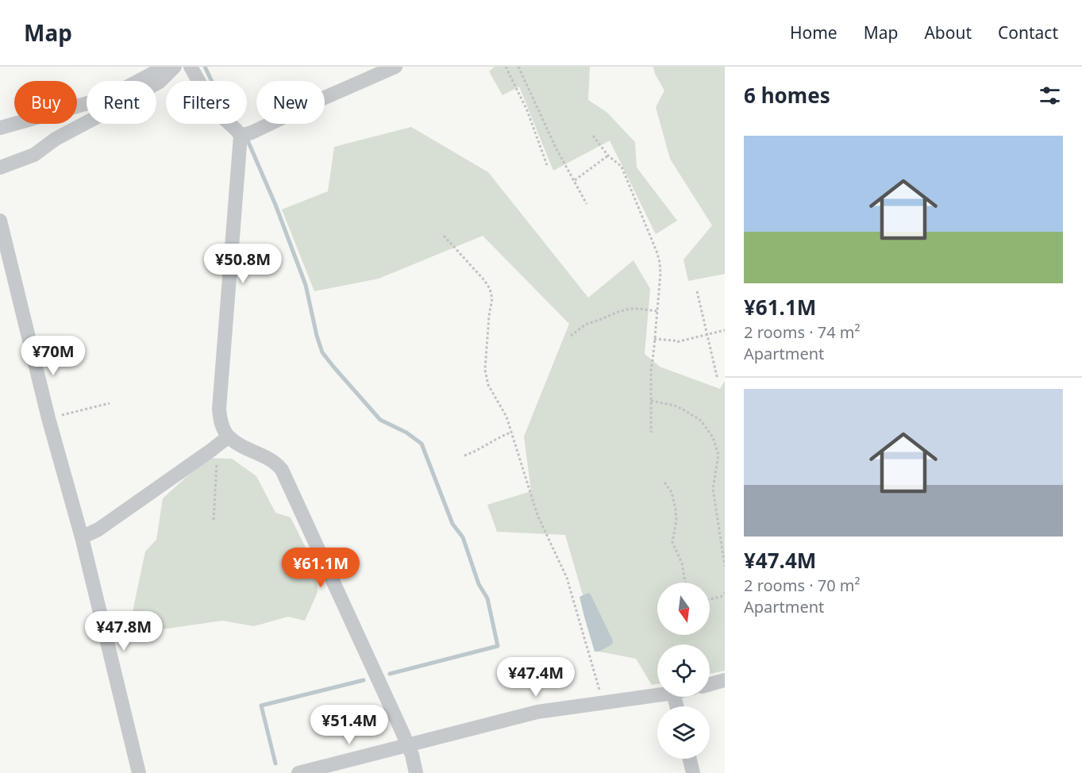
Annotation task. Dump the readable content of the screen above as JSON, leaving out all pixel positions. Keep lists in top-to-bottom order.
{
  "north": "bottom",
  "page": {
    "header": "Map",
    "nav": [
      "Home",
      "Map",
      "About",
      "Contact"
    ],
    "heading": "6 homes",
    "chip": [
      "Buy",
      "Rent",
      "Filters",
      "New"
    ],
    "list": [
      {
        "name": "¥61.1M",
        "note": "2 rooms · 74 m² · Apartment"
      },
      {
        "name": "¥47.4M",
        "note": "2 rooms · 70 m² · Apartment"
      }
    ],
    "price": [
      "¥50.8M",
      "¥70M",
      "¥61.1M",
      "¥47.8M",
      "¥47.4M",
      "¥51.4M"
    ]
  }
}
